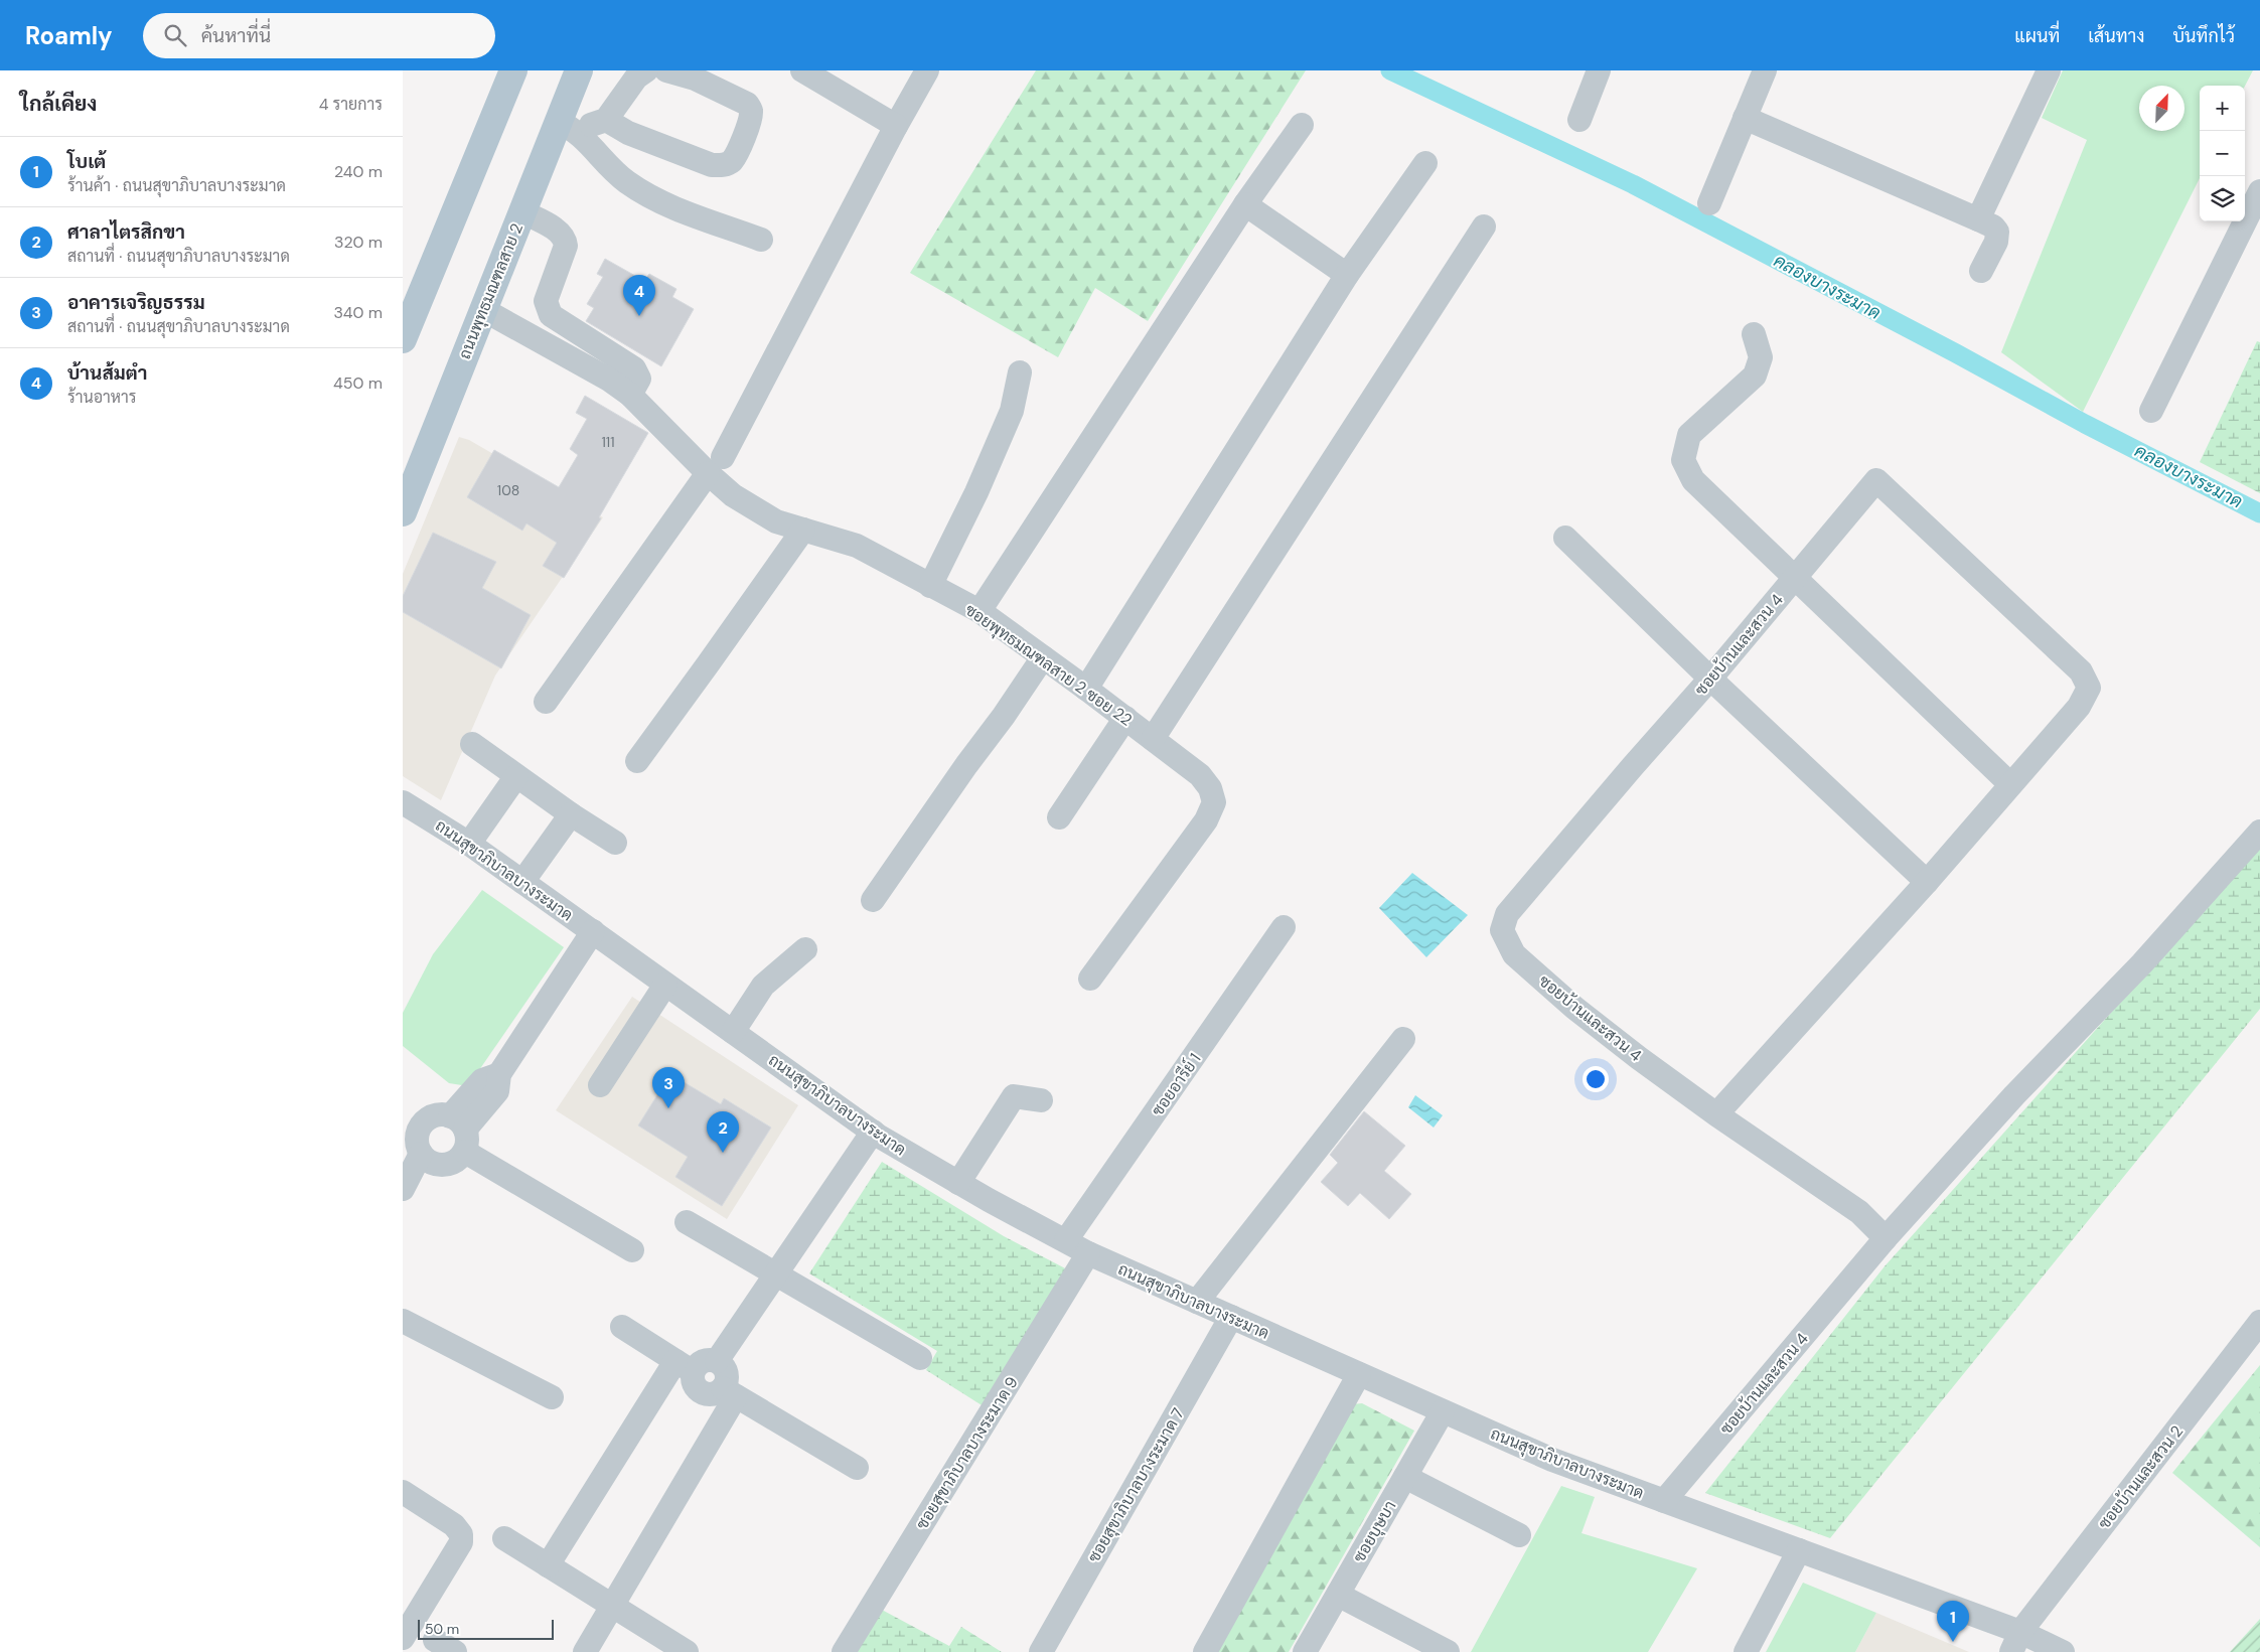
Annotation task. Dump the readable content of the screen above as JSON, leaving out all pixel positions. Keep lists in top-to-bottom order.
{
  "streets": {
    "main road": ["ถนนพุทธมณฑลสาย 2"],
    "street": [
      "ซอยบ้านและสวน 4",
      "ซอยพุทธมณฑลสาย 2 ซอย 22",
      "ถนนสุขาภิบาลบางระมาด",
      "ซอยอารีย์ 1",
      "ซอยสุขาภิบาลบางระมาด 9",
      "ซอยบ้านและสวน 2",
      "ซอยสุขาภิบาลบางระมาด 7",
      "ซอยบุษบา"
    ]
  },
  "crossings": [
    ["ถนนพุทธมณฑลสาย 2", "ซอยพุทธมณฑลสาย 2 ซอย 22"],
    ["ซอยบ้านและสวน 4", "ถนนสุขาภิบาลบางระมาด"],
    ["ถนนสุขาภิบาลบางระมาด", "ซอยอารีย์ 1"],
    ["ถนนสุขาภิบาลบางระมาด", "ซอยสุขาภิบาลบางระมาด 9"],
    ["ถนนสุขาภิบาลบางระมาด", "ซอยบ้านและสวน 2"],
    ["ถนนสุขาภิบาลบางระมาด", "ซอยสุขาภิบาลบางระมาด 7"],
    ["ถนนสุขาภิบาลบางระมาด", "ซอยบุษบา"]
  ],
  "water": ["คลองบางระมาด"],
  "house_numbers": ["111", "108"],
  "scale_bar": "50 m",
  "north": "top right",
  "page": {
    "header": "Roamly",
    "search": "ค้นหาที่นี่",
    "nav": ["แผนที่", "เส้นทาง", "บันทึกไว้"],
    "heading": ["ใกล้เคียง", "4 รายการ"],
    "map_buttons": ["+", "−"],
    "list": [
      {
        "mark": "1",
        "name": "โบเต้",
        "note": "ร้านค้า · ถนนสุขาภิบาลบางระมาด",
        "value": "240 m"
      },
      {
        "mark": "2",
        "name": "ศาลาไตรสิกขา",
        "note": "สถานที่ · ถนนสุขาภิบาลบางระมาด",
        "value": "320 m"
      },
      {
        "mark": "3",
        "name": "อาคารเจริญธรรม",
        "note": "สถานที่ · ถนนสุขาภิบาลบางระมาด",
        "value": "340 m"
      },
      {
        "mark": "4",
        "name": "บ้านส้มตำ",
        "note": "ร้านอาหาร",
        "value": "450 m"
      }
    ],
    "pins": [
      "4",
      "3",
      "2",
      "1"
    ],
    "scale": "50 m"
  }
}
